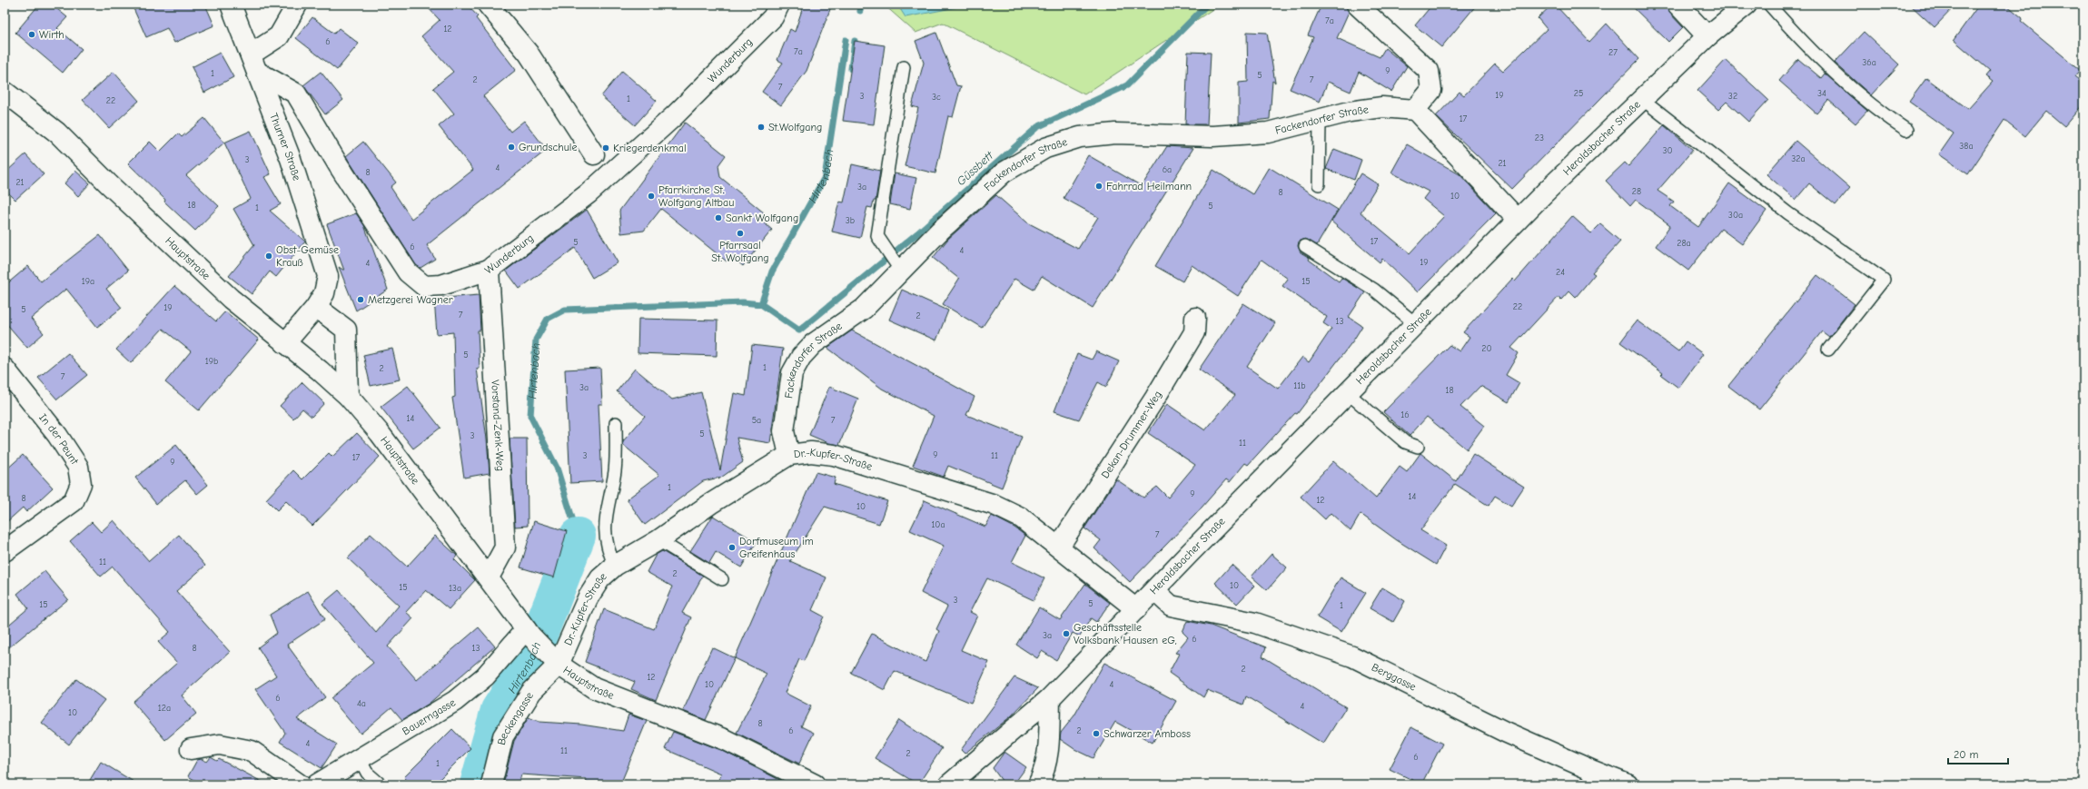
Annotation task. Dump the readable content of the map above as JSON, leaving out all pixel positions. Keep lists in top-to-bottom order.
{
  "streets": {
    "street": [
      "Wunderburg",
      "Fackendorfer Straße",
      "Heroldsbacher Straße",
      "Thurner Straße",
      "Hauptstraße",
      "Vorstand-Zenk-Weg",
      "Dekan-Drummer-Weg",
      "In der Peunt",
      "Dr.-Kupfer-Straße",
      "Berggasse",
      "Bauerngasse",
      "Beckengasse"
    ]
  },
  "crossings": [
    ["Wunderburg", "Thurner Straße"],
    ["Wunderburg", "Vorstand-Zenk-Weg"],
    ["Fackendorfer Straße", "Dr.-Kupfer-Straße"],
    ["Heroldsbacher Straße", "Dr.-Kupfer-Straße"],
    ["Heroldsbacher Straße", "Berggasse"],
    ["Thurner Straße", "Hauptstraße"],
    ["Hauptstraße", "Vorstand-Zenk-Weg"],
    ["Hauptstraße", "Dr.-Kupfer-Straße"],
    ["Hauptstraße", "Bauerngasse"],
    ["Hauptstraße", "Beckengasse"],
    ["Dekan-Drummer-Weg", "Dr.-Kupfer-Straße"],
    ["Dr.-Kupfer-Straße", "Beckengasse"]
  ],
  "water": ["Güssbett", "Hirtenbach"],
  "places": [
    "Wirth",
    "St.Wolfgang",
    "Grundschule",
    "Kriegerdenkmal",
    "Fahrrad Heilmann",
    "Pfarrkirche St. Wolfgang Altbau",
    "Sankt Wolfgang",
    "Pfarrsaal St. Wolfgang",
    "Obst-Gemüse Krauß",
    "Metzgerei Wagner",
    "Dorfmuseum im Greifenhaus",
    "Geschäftsstelle Volksbank Hausen eG,",
    "Schwarzer Amboss"
  ],
  "house_numbers": [
    "7a",
    "12",
    "6",
    "7a",
    "27",
    "36a",
    "9",
    "1",
    "5",
    "2",
    "7",
    "7",
    "25",
    "34",
    "19",
    "3",
    "32",
    "3c",
    "1",
    "22",
    "17",
    "23",
    "38a",
    "30",
    "32a",
    "3",
    "21",
    "4",
    "6a",
    "8",
    "21",
    "3a",
    "28",
    "8",
    "10",
    "18",
    "5",
    "1",
    "30a",
    "3b",
    "17",
    "5",
    "28a",
    "6",
    "4",
    "19",
    "4",
    "24",
    "19a",
    "15",
    "22",
    "19",
    "5",
    "7",
    "2",
    "13",
    "20",
    "5",
    "19b",
    "1",
    "2",
    "7",
    "11b",
    "3a",
    "18",
    "16",
    "14",
    "5a",
    "7",
    "5",
    "3",
    "11",
    "9",
    "3",
    "11",
    "17",
    "9",
    "1",
    "9",
    "14",
    "8",
    "12",
    "10",
    "10a",
    "7",
    "11",
    "2",
    "10",
    "15",
    "13a",
    "3",
    "5",
    "15",
    "1",
    "3a",
    "6",
    "8",
    "13",
    "2",
    "12",
    "10",
    "4",
    "6",
    "4a",
    "4",
    "12a",
    "10",
    "8",
    "6",
    "2",
    "4",
    "11",
    "2",
    "6",
    "1"
  ],
  "scale_bar": "20 m"
}
